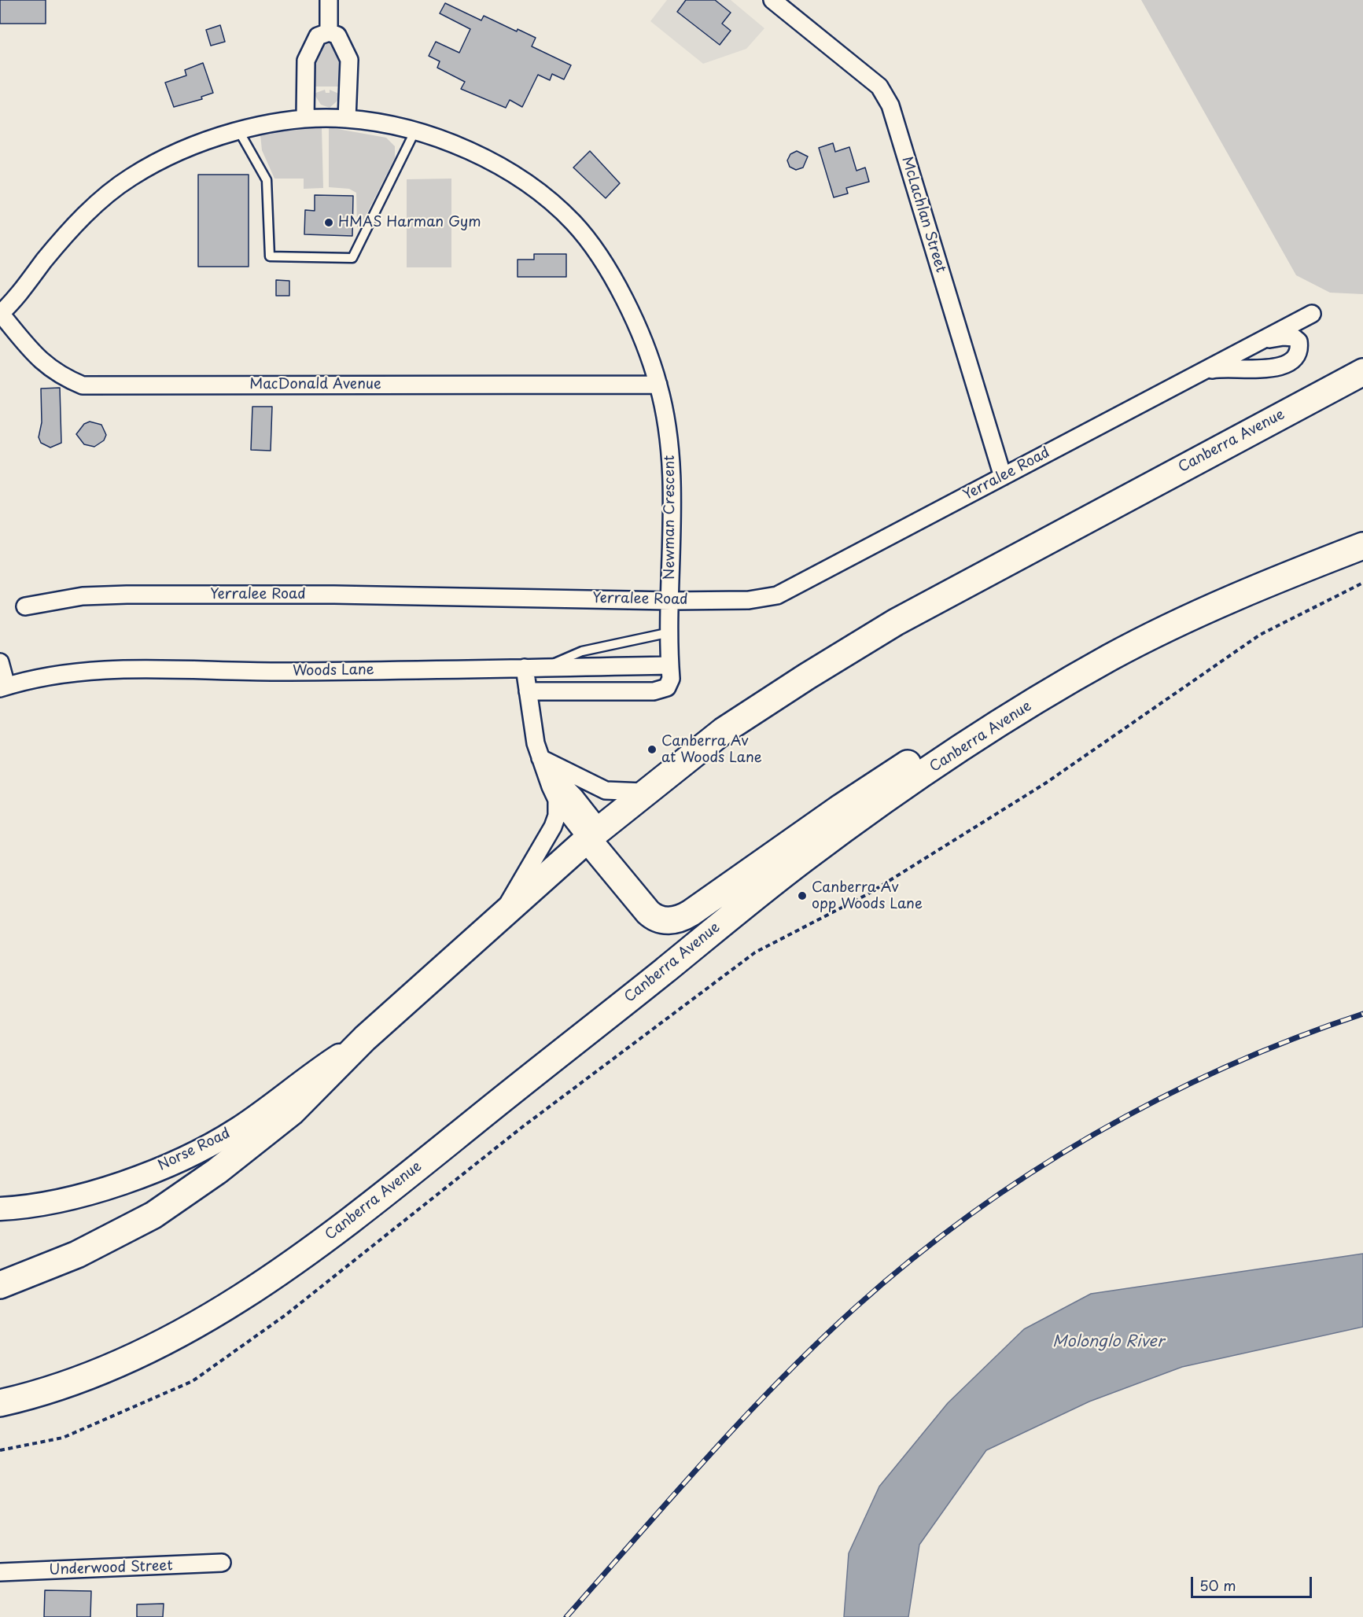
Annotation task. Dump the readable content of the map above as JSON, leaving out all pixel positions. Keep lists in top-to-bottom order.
{
  "streets": {
    "highway": ["Canberra Avenue"],
    "main road": ["Norse Road"],
    "street": [
      "McLachlan Street",
      "MacDonald Avenue",
      "Yerralee Road",
      "Newman Crescent",
      "Woods Lane",
      "Underwood Street"
    ]
  },
  "crossings": [
    ["McLachlan Street", "Yerralee Road"],
    ["MacDonald Avenue", "Newman Crescent"],
    ["Canberra Avenue", "Norse Road"],
    ["Yerralee Road", "Newman Crescent"],
    ["Newman Crescent", "Woods Lane"]
  ],
  "water": ["Molonglo River"],
  "places": ["HMAS Harman Gym", "Canberra Av at Woods Lane", "Canberra Av opp Woods Lane"],
  "scale_bar": "50 m"
}
